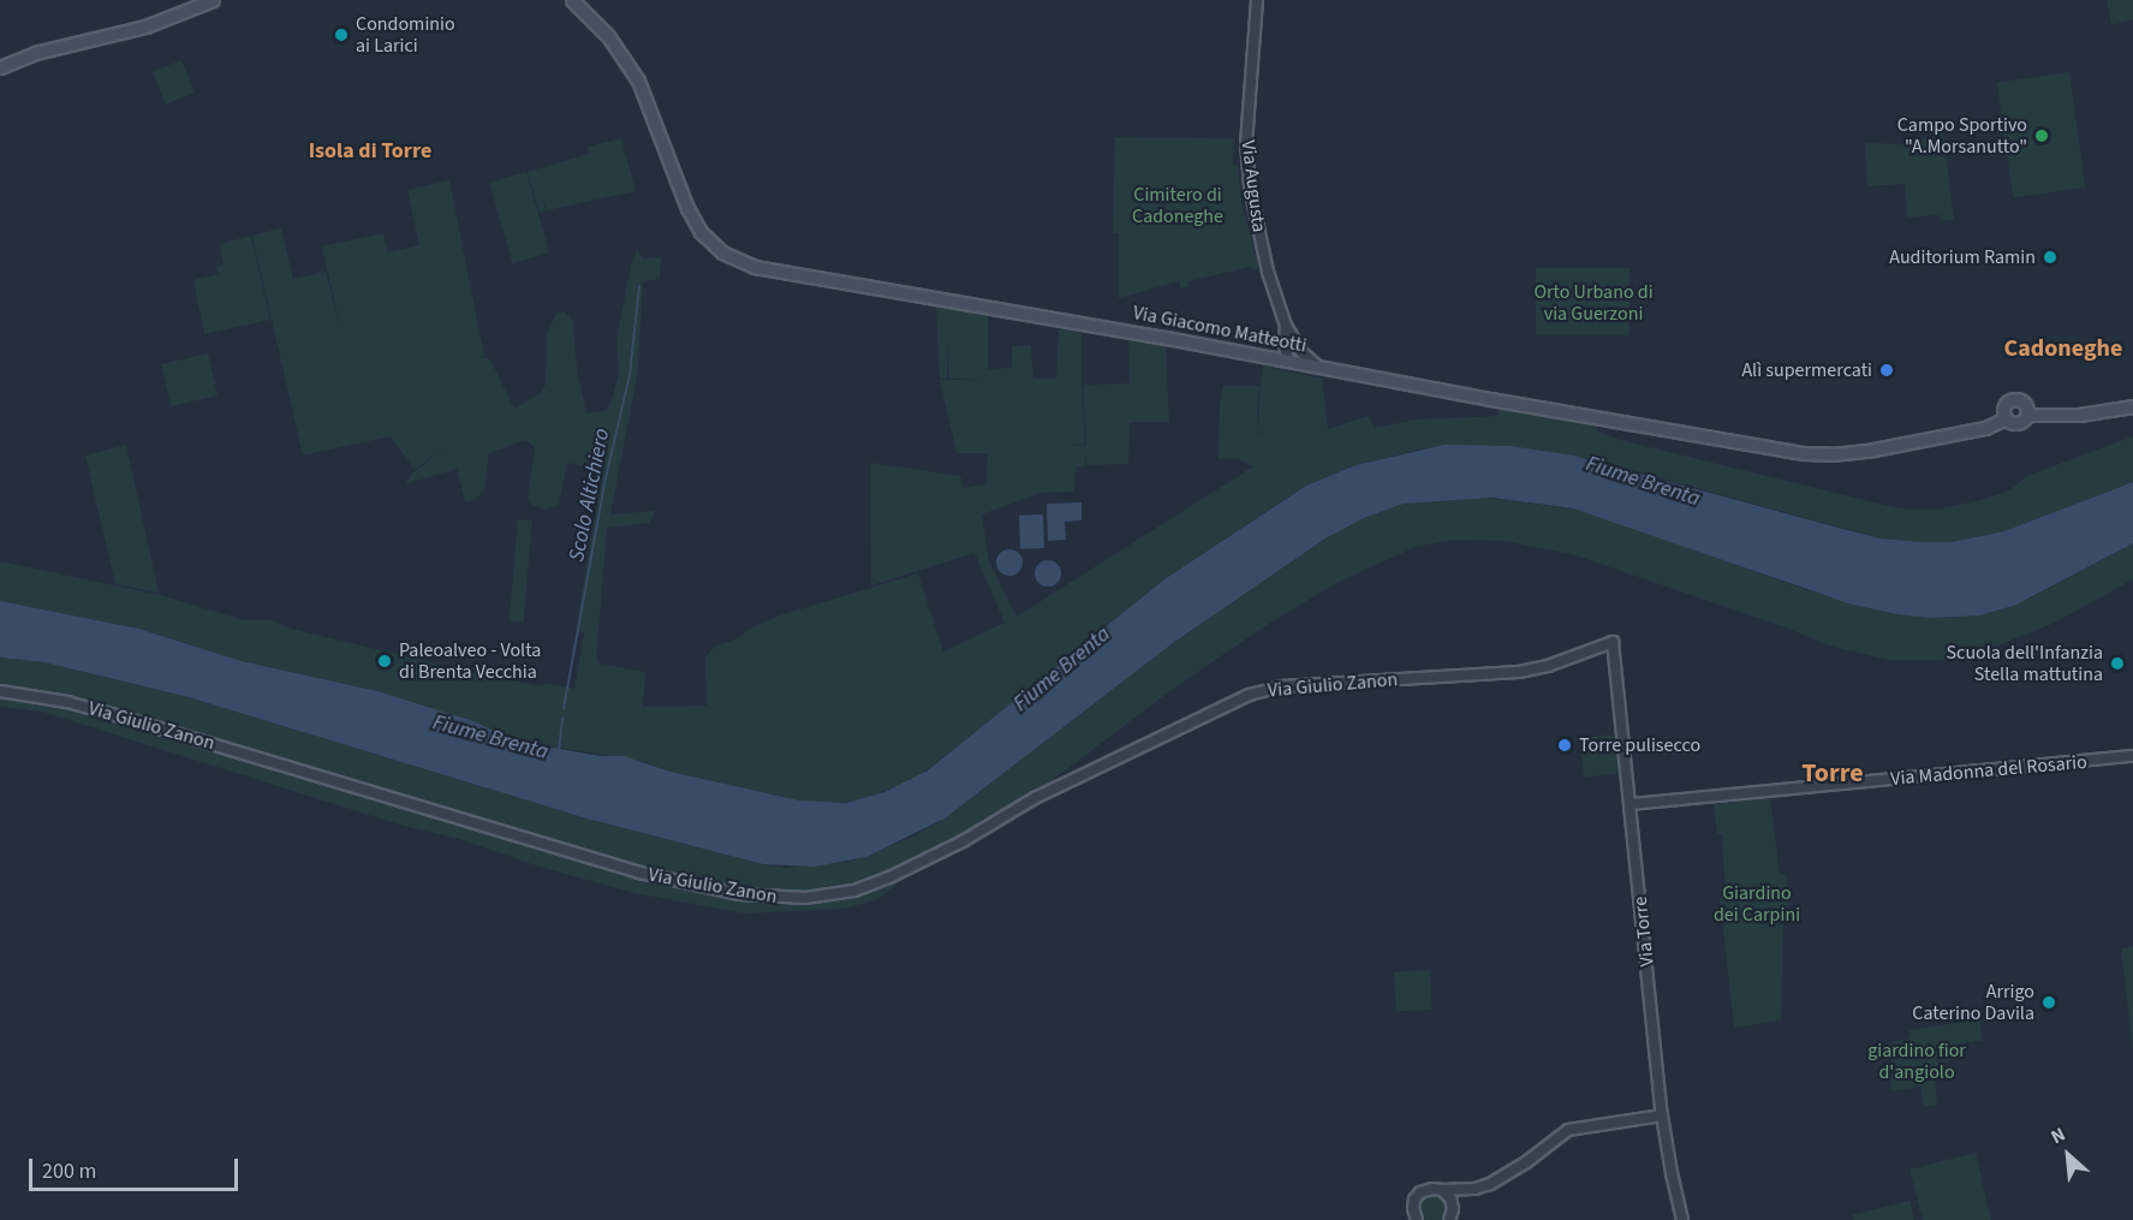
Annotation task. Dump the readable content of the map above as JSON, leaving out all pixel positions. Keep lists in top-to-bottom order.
{
  "streets": {
    "main road": ["Via Giacomo Matteotti"],
    "street": [
      "Via Augusta",
      "Via Giulio Zanon",
      "Via Madonna del Rosario",
      "Via Torre"
    ]
  },
  "crossings": [
    ["Via Augusta", "Via Giacomo Matteotti"],
    ["Via Giulio Zanon", "Via Torre"],
    ["Via Madonna del Rosario", "Via Torre"]
  ],
  "districts": ["Isola di Torre", "Cadoneghe", "Torre"],
  "water": ["Fiume Brenta", "Scolo Altichiero"],
  "parks": [
    "Cimitero di Cadoneghe",
    "Orto Urbano di via Guerzoni",
    "Giardino dei Carpini",
    "giardino fior d'angiolo"
  ],
  "places": [
    "Condominio ai Larici",
    "Campo Sportivo \"A.Morsanutto\"",
    "Auditorium Ramin",
    "Alì supermercati",
    "Paleoalveo - Volta di Brenta Vecchia",
    "Scuola dell'Infanzia Stella mattutina",
    "Torre pulisecco",
    "Arrigo Caterino Davila"
  ],
  "scale_bar": "200 m",
  "north": "top left"
}
